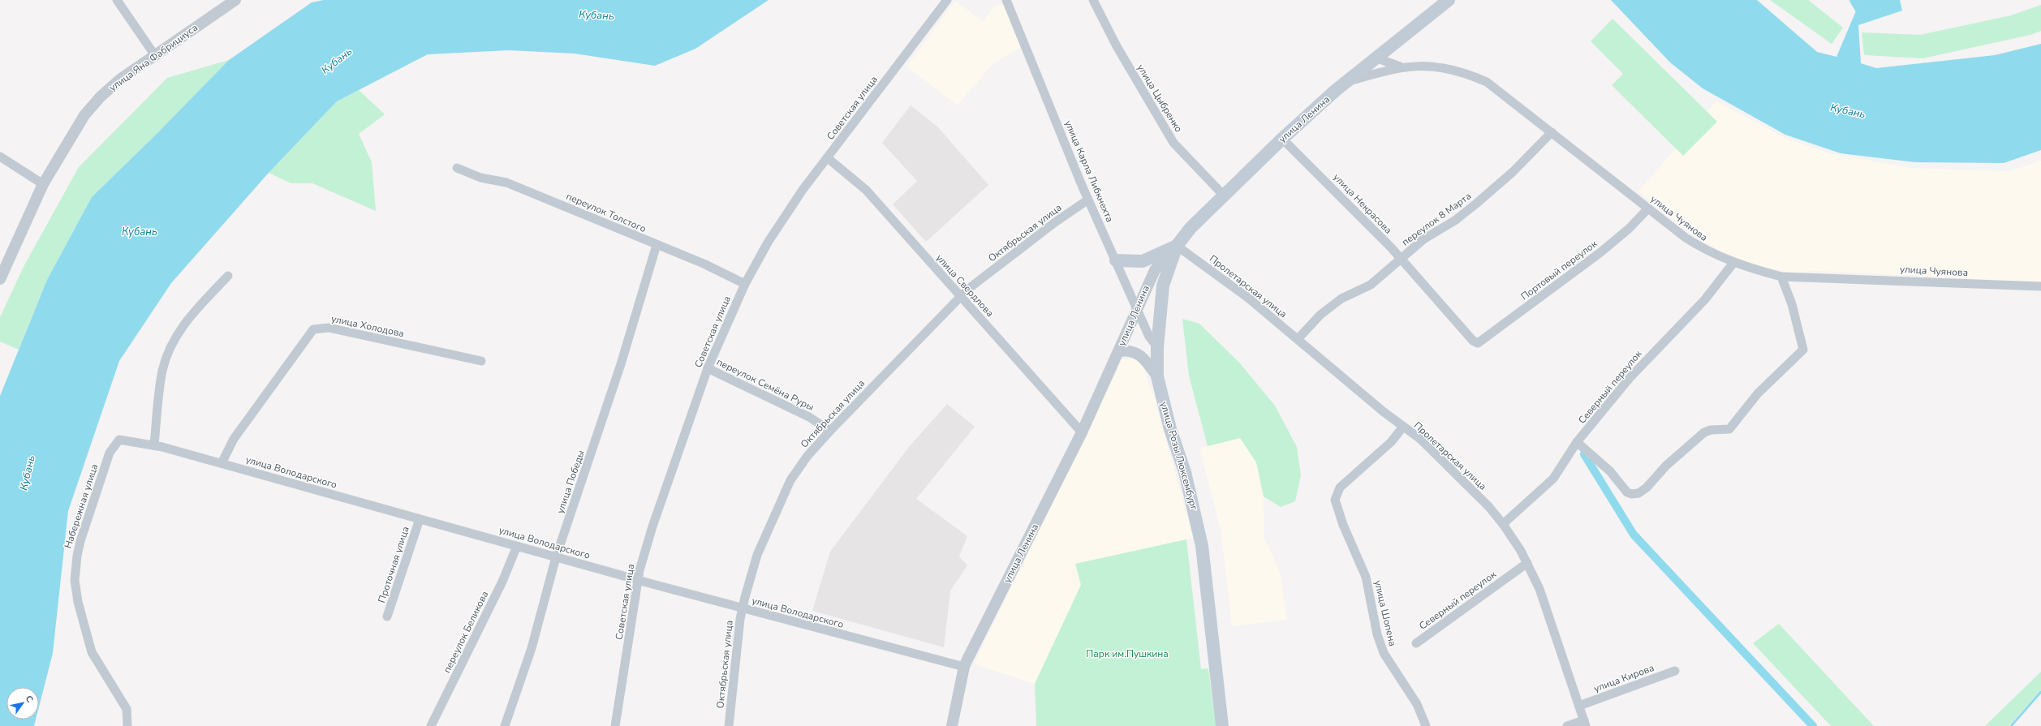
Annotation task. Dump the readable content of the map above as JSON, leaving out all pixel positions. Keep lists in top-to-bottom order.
{
  "streets": {
    "main road": ["улица Ленина", "улица Розы Люксембург"],
    "street": [
      "улица Яна Фабрициуса",
      "улица Цыбренко",
      "Советская улица",
      "улица Карла Либкнехта",
      "улица Некрасова",
      "переулок Толстого",
      "улица Чуянова",
      "переулок 8 Марта",
      "Октябрьская улица",
      "Портовый переулок",
      "улица Свердлова",
      "Пролетарская улица",
      "улица Холодова",
      "переулок Семёна Руры",
      "Северный переулок",
      "улица Володарского",
      "улица Победы",
      "Набережная улица",
      "Проточная улица",
      "улица Шопена",
      "переулок Беликова",
      "улица Кирова"
    ]
  },
  "crossings": [
    ["улица Цыбренко", "улица Ленина"],
    ["Советская улица", "переулок Толстого"],
    ["Советская улица", "улица Свердлова"],
    ["Советская улица", "переулок Семёна Руры"],
    ["Советская улица", "улица Володарского"],
    ["улица Ленина", "улица Карла Либкнехта"],
    ["улица Ленина", "улица Некрасова"],
    ["улица Ленина", "улица Чуянова"],
    ["улица Ленина", "улица Свердлова"],
    ["улица Ленина", "Пролетарская улица"],
    ["улица Ленина", "улица Розы Люксембург"],
    ["улица Ленина", "улица Володарского"],
    ["улица Карла Либкнехта", "Октябрьская улица"],
    ["улица Карла Либкнехта", "улица Розы Люксембург"],
    ["улица Некрасова", "переулок 8 Марта"],
    ["улица Некрасова", "Портовый переулок"],
    ["переулок Толстого", "улица Победы"],
    ["улица Чуянова", "переулок 8 Марта"],
    ["улица Чуянова", "Портовый переулок"],
    ["улица Чуянова", "Северный переулок"],
    ["переулок 8 Марта", "Пролетарская улица"],
    ["Октябрьская улица", "улица Свердлова"],
    ["Октябрьская улица", "переулок Семёна Руры"],
    ["Октябрьская улица", "улица Володарского"],
    ["Пролетарская улица", "Северный переулок"],
    ["Пролетарская улица", "улица Розы Люксембург"],
    ["Пролетарская улица", "улица Шопена"],
    ["Пролетарская улица", "улица Кирова"],
    ["улица Холодова", "улица Володарского"],
    ["улица Володарского", "улица Победы"],
    ["улица Володарского", "Набережная улица"],
    ["улица Володарского", "Проточная улица"],
    ["улица Володарского", "переулок Беликова"]
  ],
  "water": ["Кубань"],
  "parks": ["Парк им.Пушкина"],
  "north": "top right"
}
